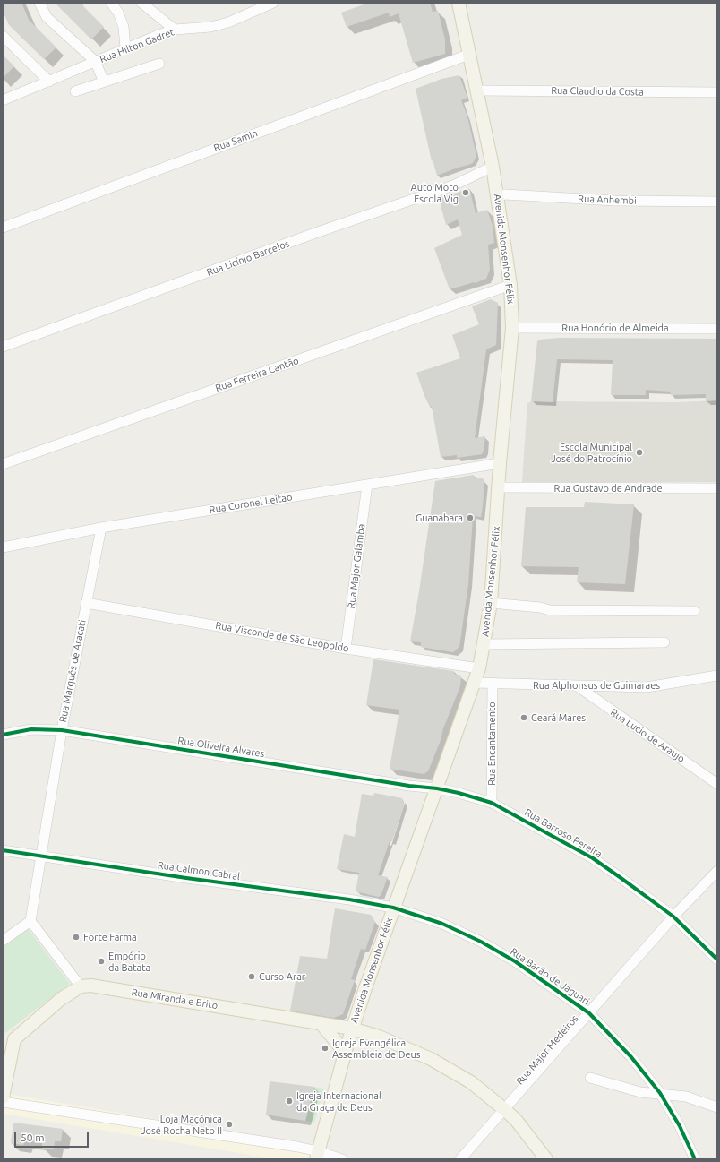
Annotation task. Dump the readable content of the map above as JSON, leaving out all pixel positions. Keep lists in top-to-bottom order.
{
  "streets": {
    "main road": ["Avenida Monsenhor Félix", "Rua Miranda e Brito"],
    "street": [
      "Rua Hilton Gadret",
      "Rua Claudio da Costa",
      "Rua Samin",
      "Rua Anhembi",
      "Rua Licínio Barcelos",
      "Rua Honório de Almeida",
      "Rua Ferreira Cantão",
      "Rua Gustavo de Andrade",
      "Rua Coronel Leitão",
      "Rua Major Galamba",
      "Rua Visconde de São Leopoldo",
      "Rua Marquês de Aracati",
      "Rua Alphonsus de Guimaraes",
      "Rua Lucio de Araujo",
      "Rua Encantamento",
      "Rua Oliveira Alvares",
      "Rua Barroso Pereira",
      "Rua Calmon Cabral",
      "Rua Barão de Jaguari",
      "Rua Major Medeiros"
    ]
  },
  "crossings": [
    ["Rua Claudio da Costa", "Avenida Monsenhor Félix"],
    ["Rua Samin", "Avenida Monsenhor Félix"],
    ["Rua Anhembi", "Avenida Monsenhor Félix"],
    ["Avenida Monsenhor Félix", "Rua Licínio Barcelos"],
    ["Avenida Monsenhor Félix", "Rua Honório de Almeida"],
    ["Avenida Monsenhor Félix", "Rua Ferreira Cantão"],
    ["Avenida Monsenhor Félix", "Rua Gustavo de Andrade"],
    ["Avenida Monsenhor Félix", "Rua Coronel Leitão"],
    ["Avenida Monsenhor Félix", "Rua Visconde de São Leopoldo"],
    ["Avenida Monsenhor Félix", "Rua Alphonsus de Guimaraes"],
    ["Avenida Monsenhor Félix", "Rua Oliveira Alvares"],
    ["Avenida Monsenhor Félix", "Rua Barroso Pereira"],
    ["Avenida Monsenhor Félix", "Rua Calmon Cabral"],
    ["Avenida Monsenhor Félix", "Rua Barão de Jaguari"],
    ["Avenida Monsenhor Félix", "Rua Miranda e Brito"],
    ["Rua Coronel Leitão", "Rua Major Galamba"],
    ["Rua Coronel Leitão", "Rua Marquês de Aracati"],
    ["Rua Major Galamba", "Rua Visconde de São Leopoldo"],
    ["Rua Visconde de São Leopoldo", "Rua Marquês de Aracati"],
    ["Rua Marquês de Aracati", "Rua Oliveira Alvares"],
    ["Rua Marquês de Aracati", "Rua Calmon Cabral"],
    ["Rua Alphonsus de Guimaraes", "Rua Lucio de Araujo"],
    ["Rua Alphonsus de Guimaraes", "Rua Encantamento"],
    ["Rua Encantamento", "Rua Barroso Pereira"],
    ["Rua Oliveira Alvares", "Rua Barroso Pereira"],
    ["Rua Barroso Pereira", "Rua Major Medeiros"],
    ["Rua Calmon Cabral", "Rua Barão de Jaguari"],
    ["Rua Barão de Jaguari", "Rua Major Medeiros"],
    ["Rua Miranda e Brito", "Rua Major Medeiros"]
  ],
  "places": [
    "Auto Moto Escola Vig",
    "Escola Municipal José do Patrocínio",
    "Guanabara",
    "Ceará Mares",
    "Forte Farma",
    "Empório da Batata",
    "Curso Arar",
    "Igreja Evangélica Assembleia de Deus",
    "Igreja Internacional da Graça de Deus",
    "Loja Maçônica José Rocha Neto II"
  ],
  "scale_bar": "50 m"
}
